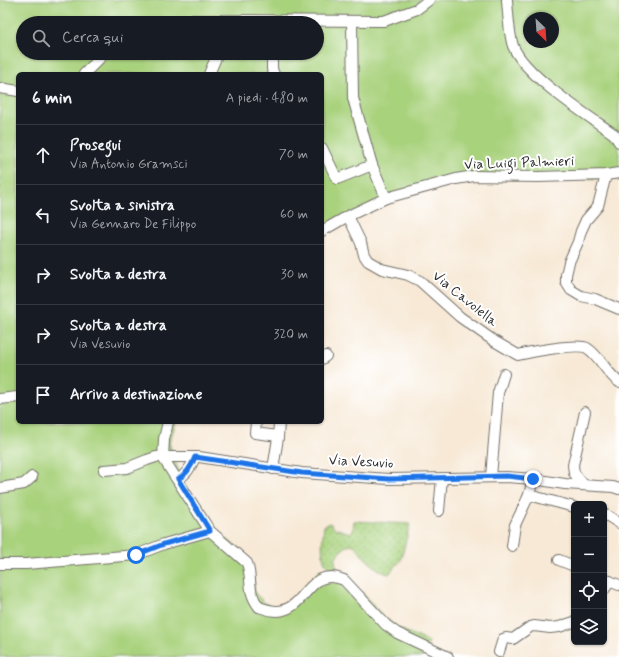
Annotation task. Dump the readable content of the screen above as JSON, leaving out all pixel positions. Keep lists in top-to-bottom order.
{
  "streets": {
    "street": ["Via Luigi Palmieri", "Via Cavolella", "Via Vesuvio"]
  },
  "north": "bottom right",
  "page": {
    "search": "Cerca qui",
    "heading": ["6 min", "A piedi · 480 m"],
    "list": [
      ["Prosegui", "Via Antonio Gramsci", "70 m"],
      ["Svolta a sinistra", "Via Gennaro De Filippo", "60 m"],
      ["Svolta a destra", "30 m"],
      ["Svolta a destra", "Via Vesuvio", "320 m"],
      "Arrivo a destinazione"
    ],
    "map_buttons": ["+", "−"]
  }
}
